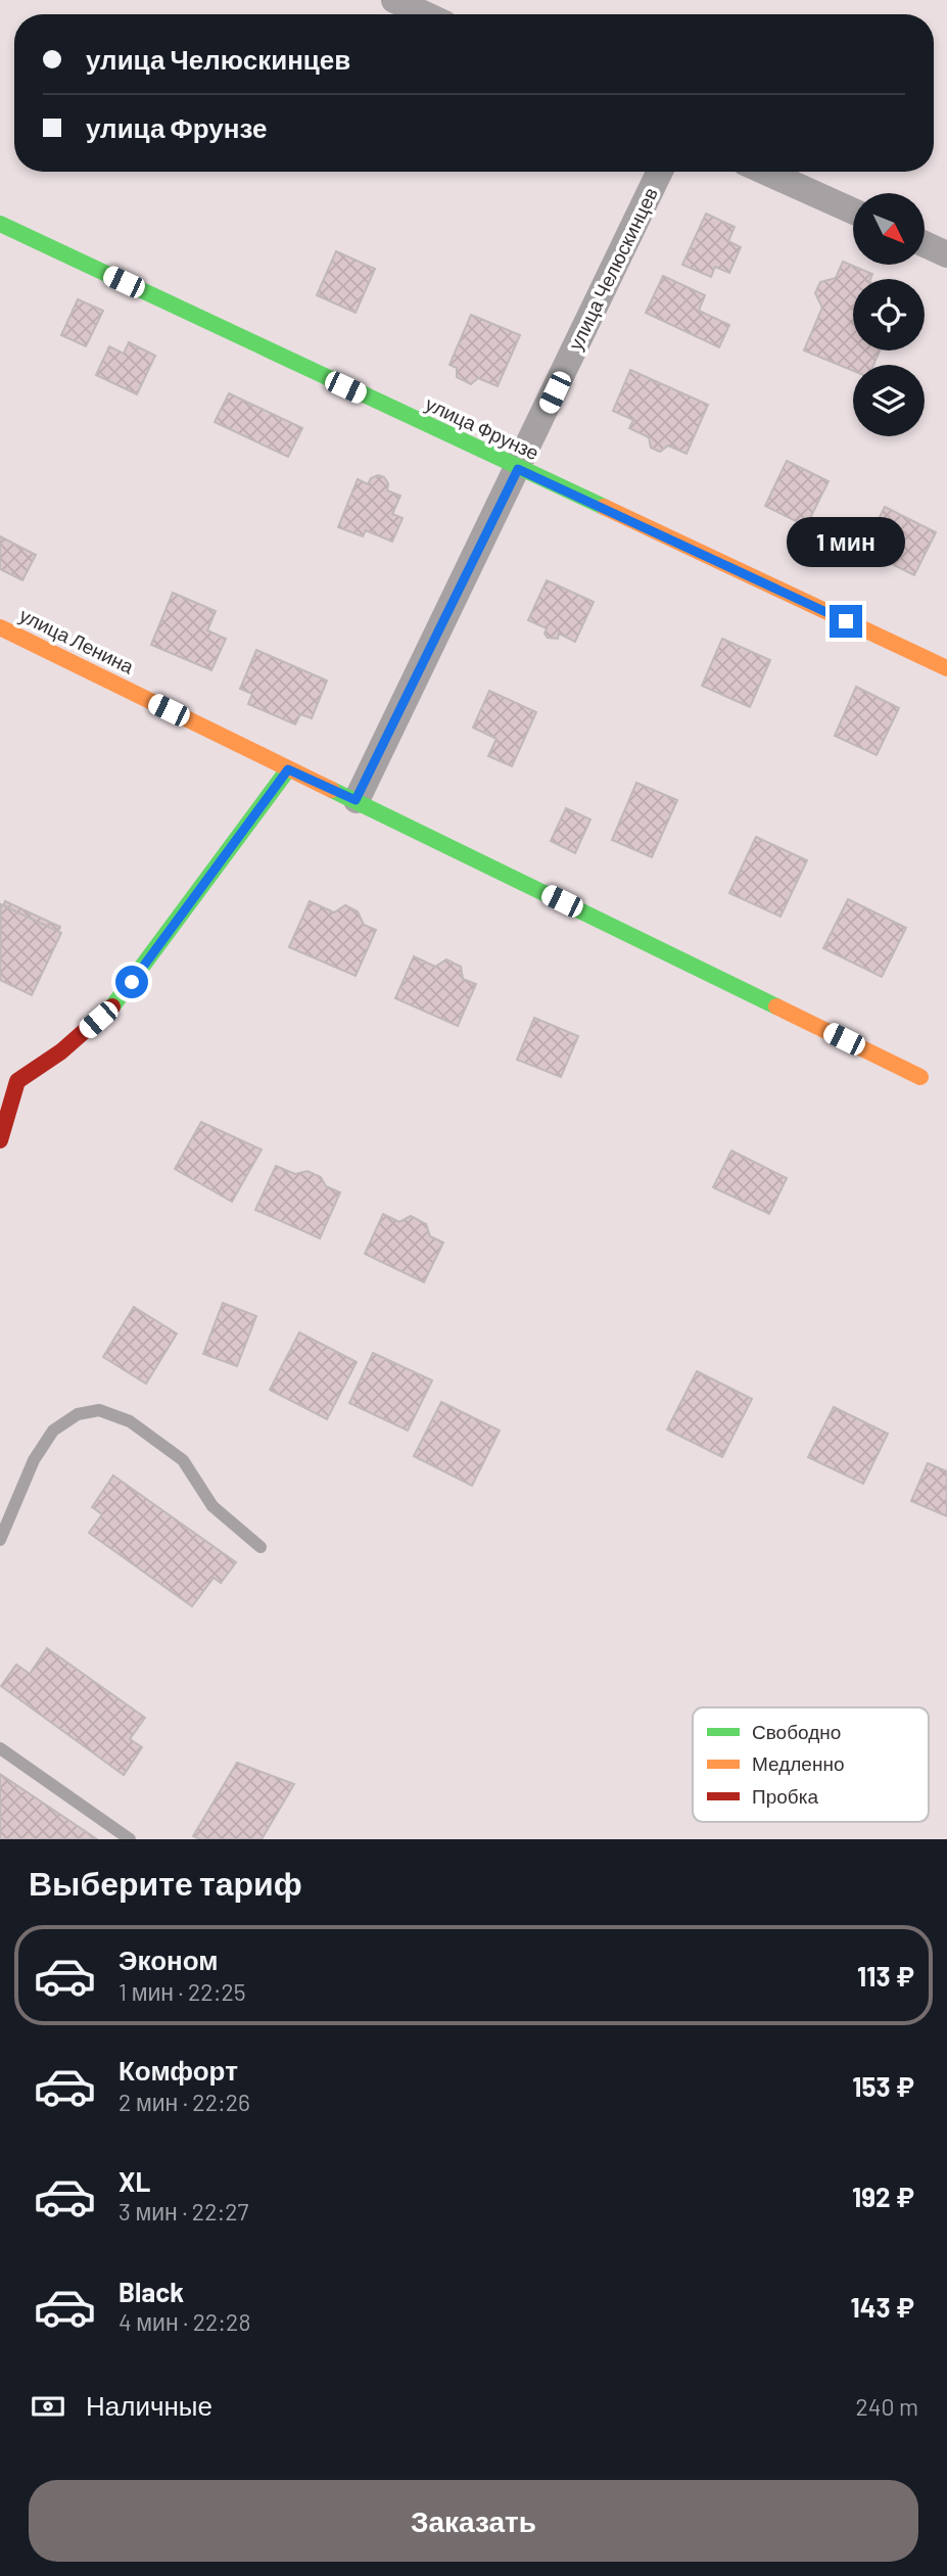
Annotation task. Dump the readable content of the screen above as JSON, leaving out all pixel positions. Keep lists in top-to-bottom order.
{
  "streets": {
    "street": ["улица Челюскинцев", "улица Фрунзе", "улица Ленина"]
  },
  "crossings": [
    ["улица Челюскинцев", "улица Фрунзе"],
    ["улица Челюскинцев", "улица Ленина"]
  ],
  "legend": ["Свободно", "Медленно", "Пробка"],
  "north": "bottom right",
  "page": {
    "banner": ["улица Челюскинцев", "улица Фрунзе"],
    "bubble": "1 мин",
    "heading": "Выберите тариф",
    "list": [
      {
        "name": "Эконом",
        "note": "1 мин · 22:25",
        "value": "113 ₽"
      },
      {
        "name": "Комфорт",
        "note": "2 мин · 22:26",
        "value": "153 ₽"
      },
      {
        "name": "XL",
        "note": "3 мин · 22:27",
        "value": "192 ₽"
      },
      {
        "name": "Black",
        "note": "4 мин · 22:28",
        "value": "143 ₽"
      }
    ],
    "pay": ["Наличные", "240 m"],
    "buttons": "Заказать"
  }
}
